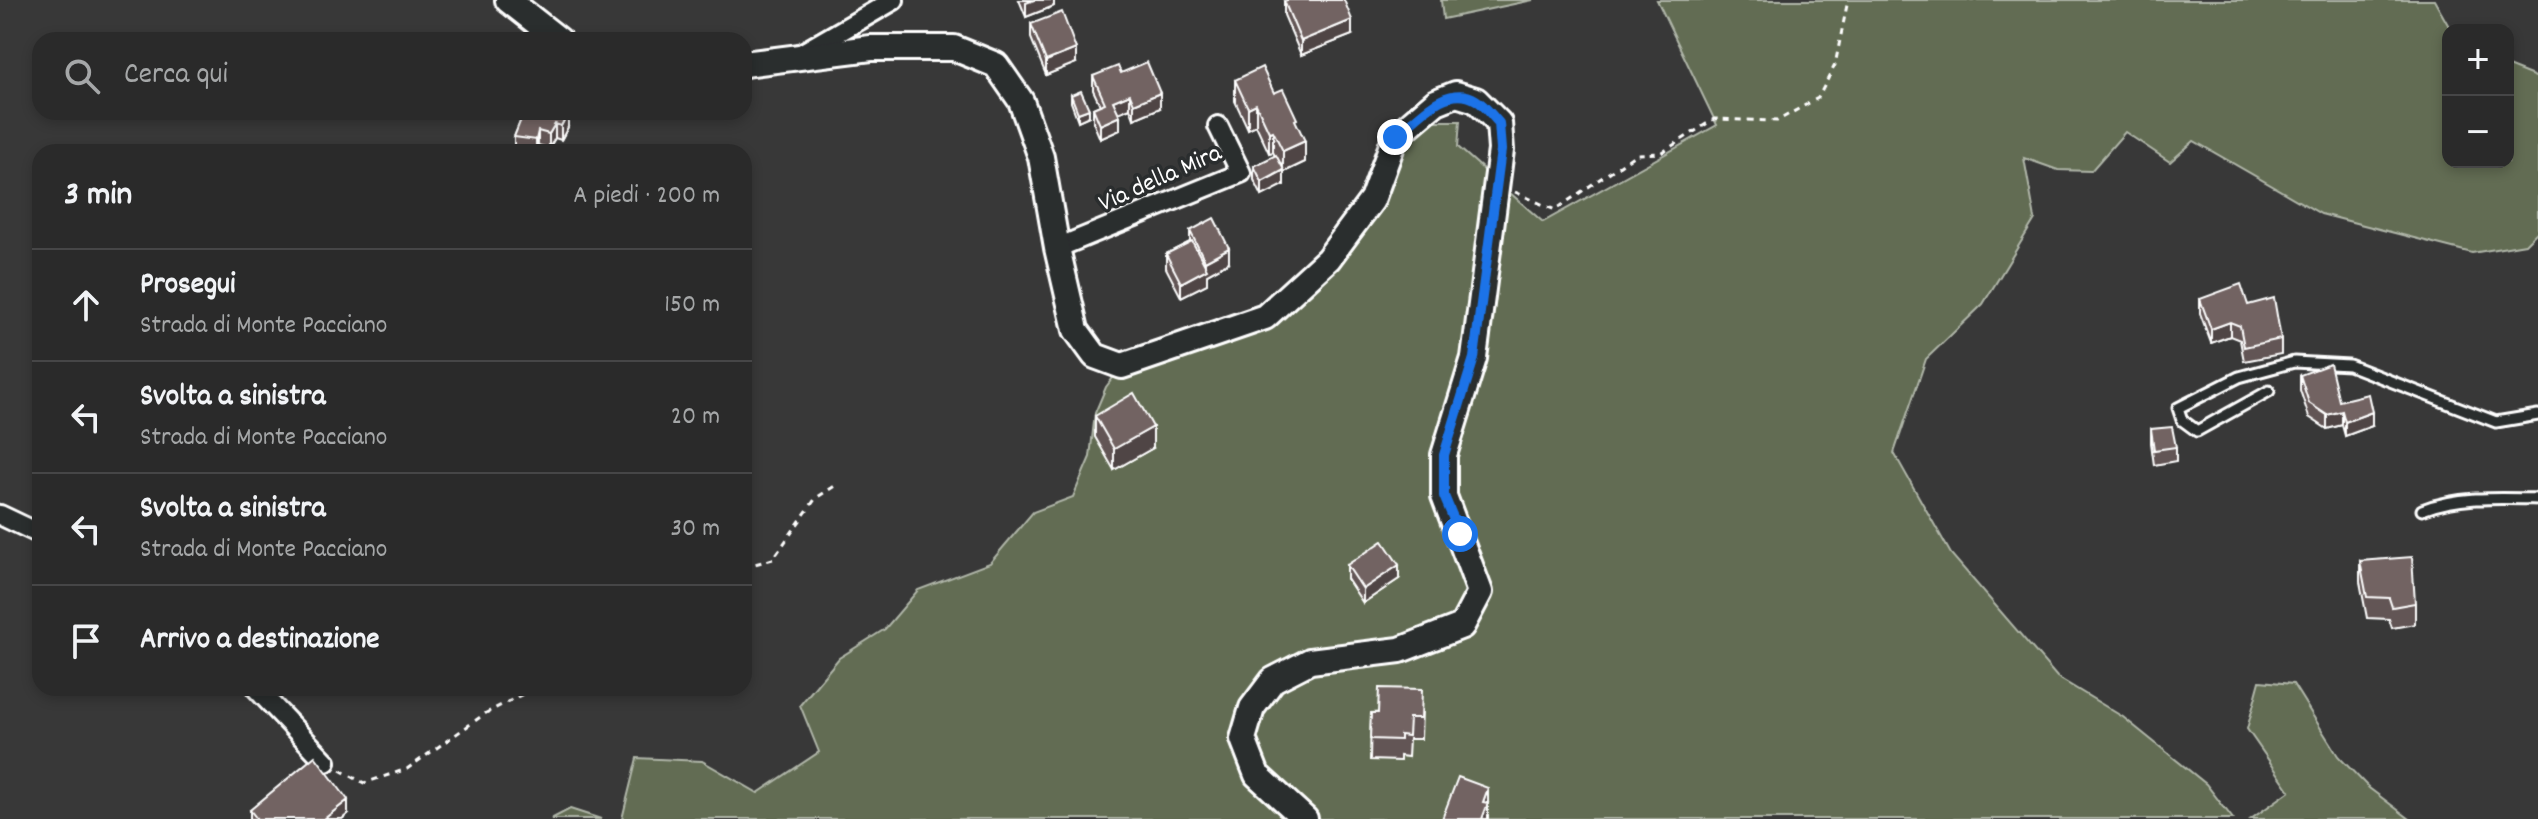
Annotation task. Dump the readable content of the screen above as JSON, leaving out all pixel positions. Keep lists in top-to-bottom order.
{
  "streets": {
    "street": ["Via della Mira"]
  },
  "page": {
    "map_buttons": ["+", "−"],
    "search": "Cerca qui",
    "heading": ["3 min", "A piedi · 200 m"],
    "list": [
      ["Prosegui", "Strada di Monte Pacciano", "150 m"],
      ["Svolta a sinistra", "Strada di Monte Pacciano", "20 m"],
      ["Svolta a sinistra", "Strada di Monte Pacciano", "30 m"],
      "Arrivo a destinazione"
    ]
  }
}
